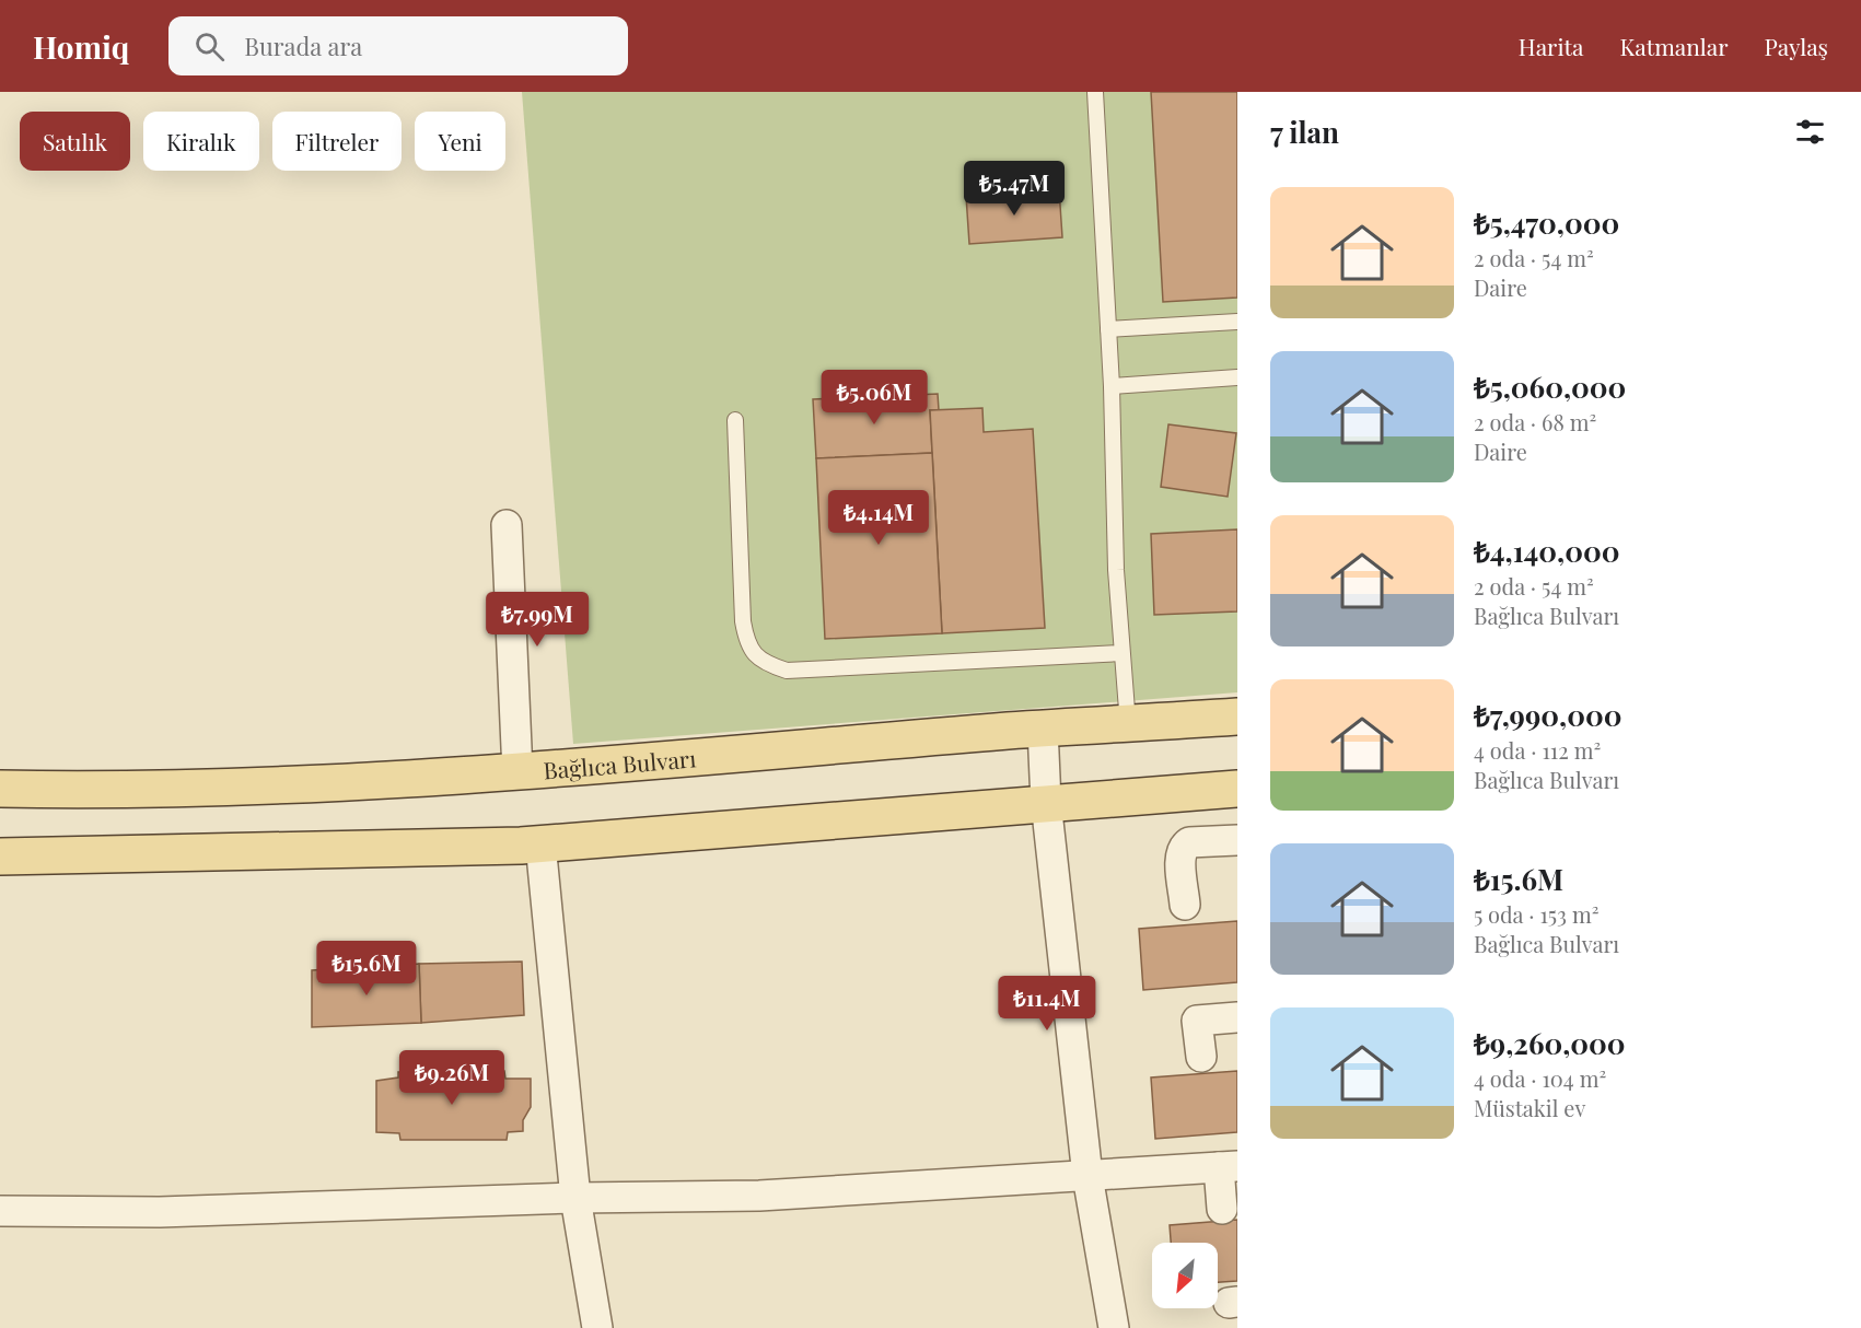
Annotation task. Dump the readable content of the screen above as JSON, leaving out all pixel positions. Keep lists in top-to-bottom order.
{
  "streets": {
    "main road": ["Bağlıca Bulvarı"]
  },
  "north": "bottom left",
  "page": {
    "header": "Homiq",
    "search": "Burada ara",
    "nav": ["Harita", "Katmanlar", "Paylaş"],
    "heading": "7 ilan",
    "chip": [
      "Satılık",
      "Kiralık",
      "Filtreler",
      "Yeni"
    ],
    "price": [
      "₺5.47M",
      "₺5.06M",
      "₺4.14M",
      "₺7.99M",
      "₺15.6M",
      "₺11.4M",
      "₺9.26M"
    ],
    "list": [
      {
        "name": "₺5,470,000",
        "note": "2 oda · 54 m² · Daire"
      },
      {
        "name": "₺5,060,000",
        "note": "2 oda · 68 m² · Daire"
      },
      {
        "name": "₺4,140,000",
        "note": "2 oda · 54 m² · Bağlıca Bulvarı"
      },
      {
        "name": "₺7,990,000",
        "note": "4 oda · 112 m² · Bağlıca Bulvarı"
      },
      {
        "name": "₺15.6M",
        "note": "5 oda · 153 m² · Bağlıca Bulvarı"
      },
      {
        "name": "₺9,260,000",
        "note": "4 oda · 104 m² · Müstakil ev"
      }
    ]
  }
}
